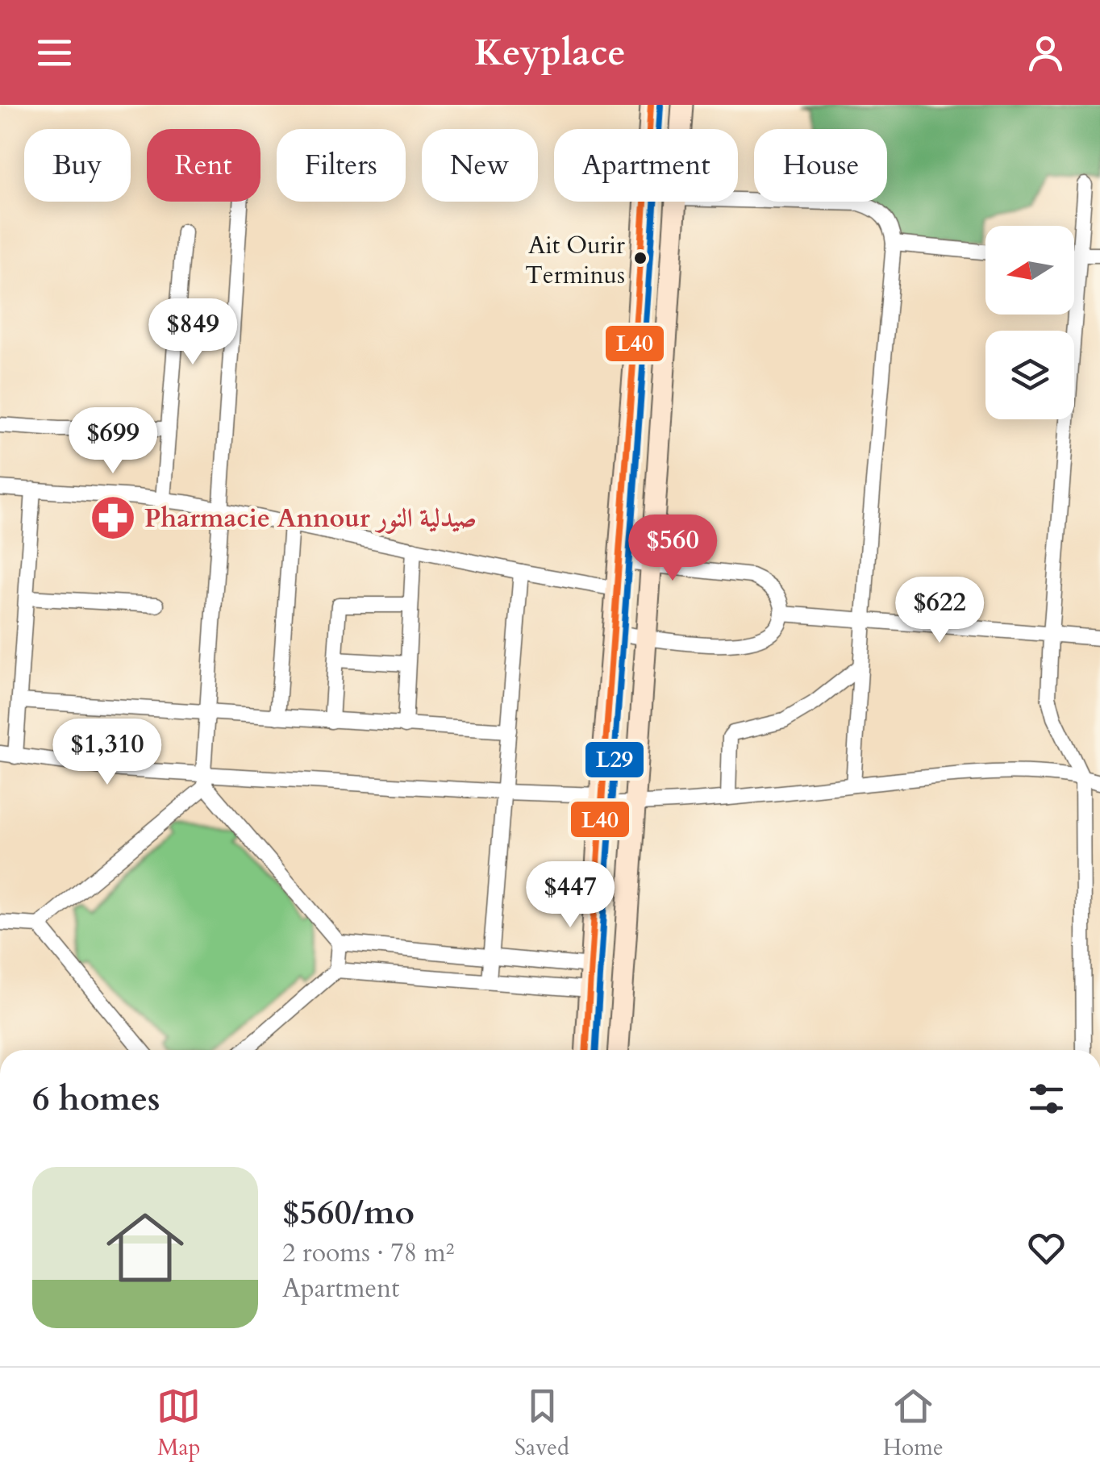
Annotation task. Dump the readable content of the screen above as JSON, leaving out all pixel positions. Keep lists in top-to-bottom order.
{
  "places": {
    "other": ["Ait Ourir Terminus"],
    "pharmacy": ["Pharmacie Annour صيدلية النور"]
  },
  "lines": ["transit line L40", "transit line L29"],
  "north": "left",
  "page": {
    "header": "Keyplace",
    "chip": [
      "Buy",
      "Rent",
      "Filters",
      "New",
      "Apartment",
      "House"
    ],
    "price": [
      "$849",
      "$699",
      "$560",
      "$622",
      "$1,310",
      "$447"
    ],
    "heading": "6 homes",
    "list": [
      {
        "name": "$560/mo",
        "note": "2 rooms · 78 m² · Apartment"
      }
    ],
    "tabs": ["Map", "Saved", "Home"]
  }
}
